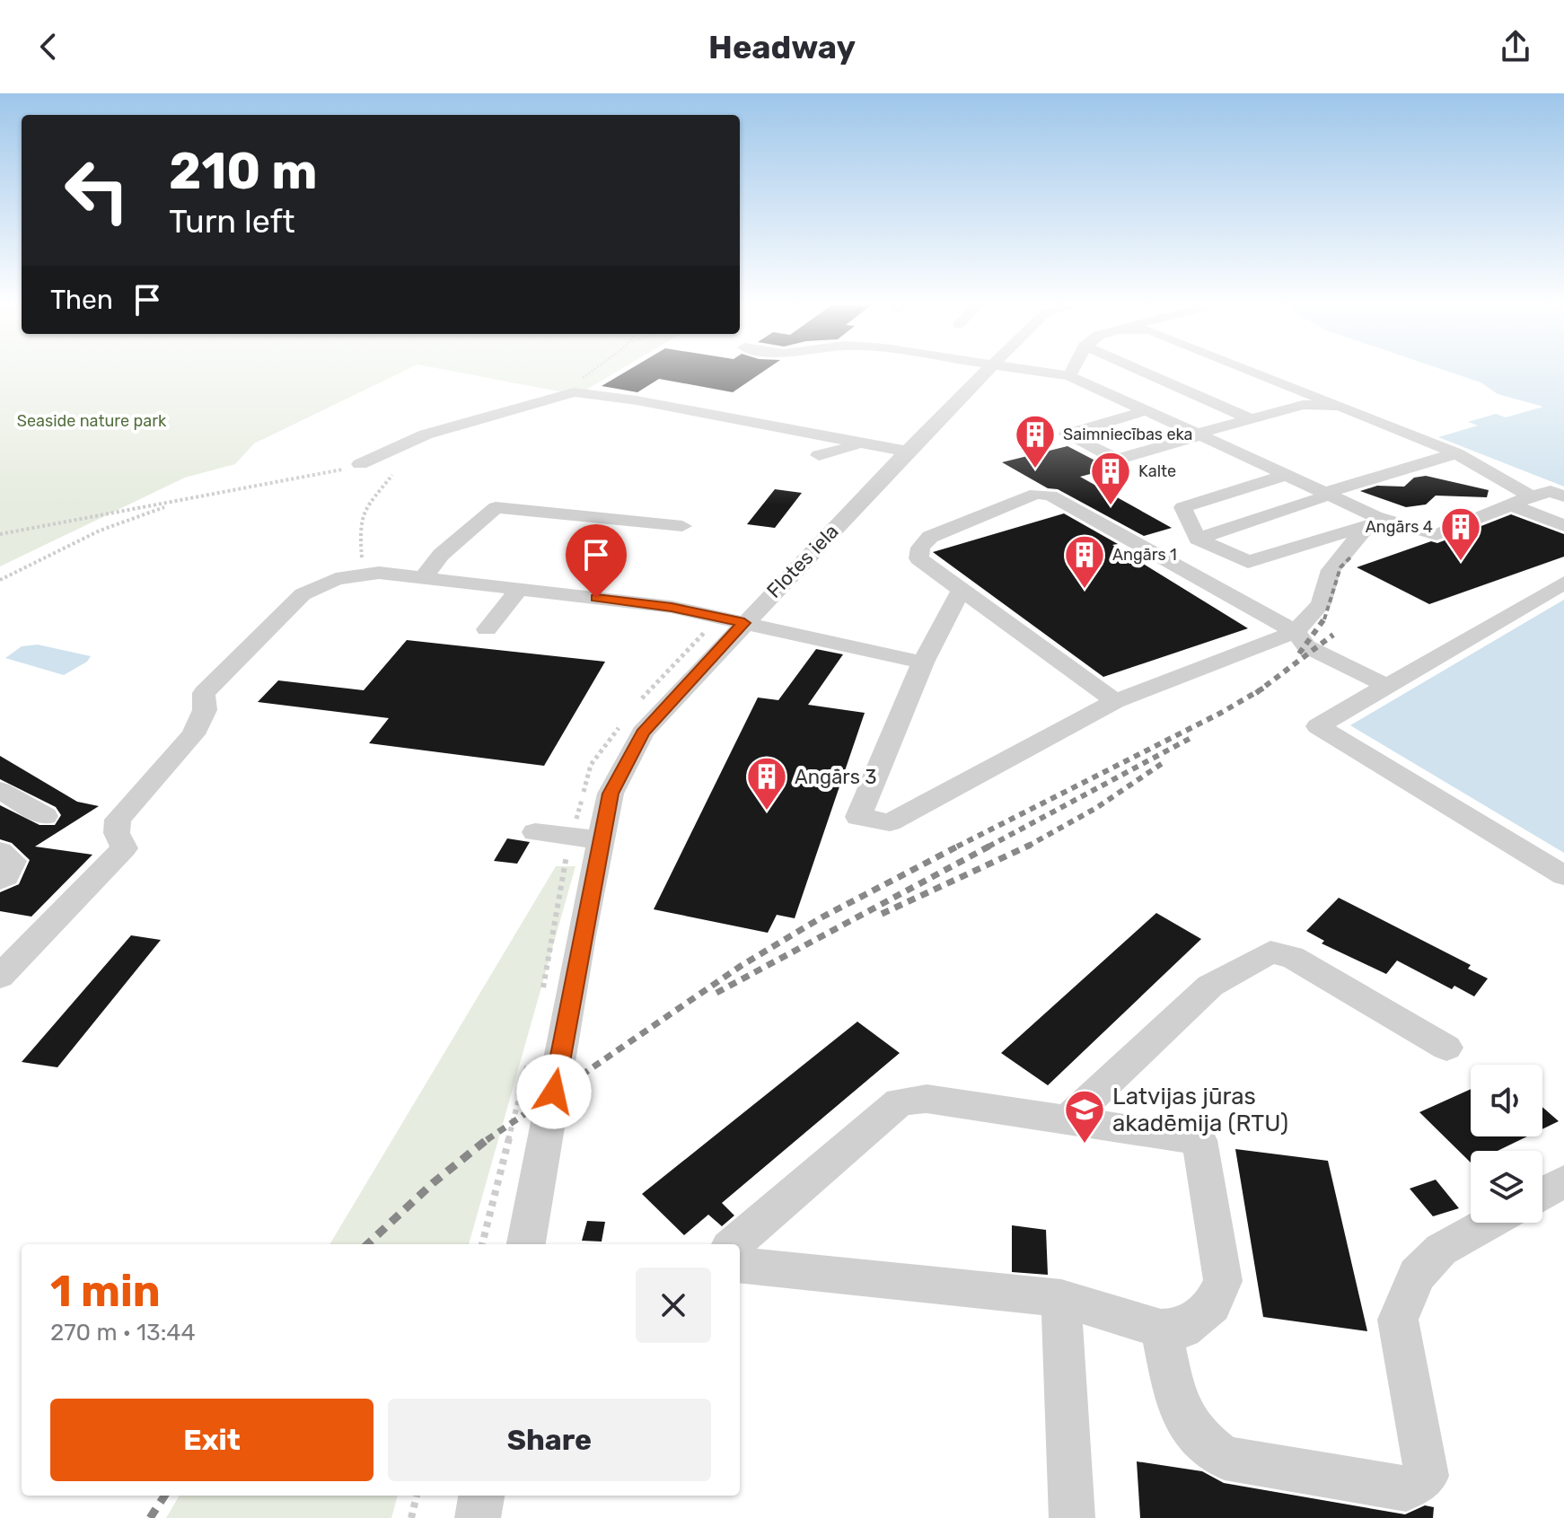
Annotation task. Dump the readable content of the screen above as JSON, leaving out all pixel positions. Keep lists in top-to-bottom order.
{
  "streets": {
    "street": ["Flotes iela"]
  },
  "parks": ["Seaside nature park"],
  "places": {
    "building": [
      "Saimniecības eka",
      "Kalte",
      "Angārs 4",
      "Angārs 1",
      "Angārs 3"
    ],
    "school or university": ["Latvijas jūras akadēmija (RTU)"]
  },
  "page": {
    "header": "Headway",
    "turn": ["210 m", "Turn left"],
    "then": "Then",
    "heading": ["1 min", "270 m · 13:44"],
    "buttons": ["Exit", "Share"]
  }
}
